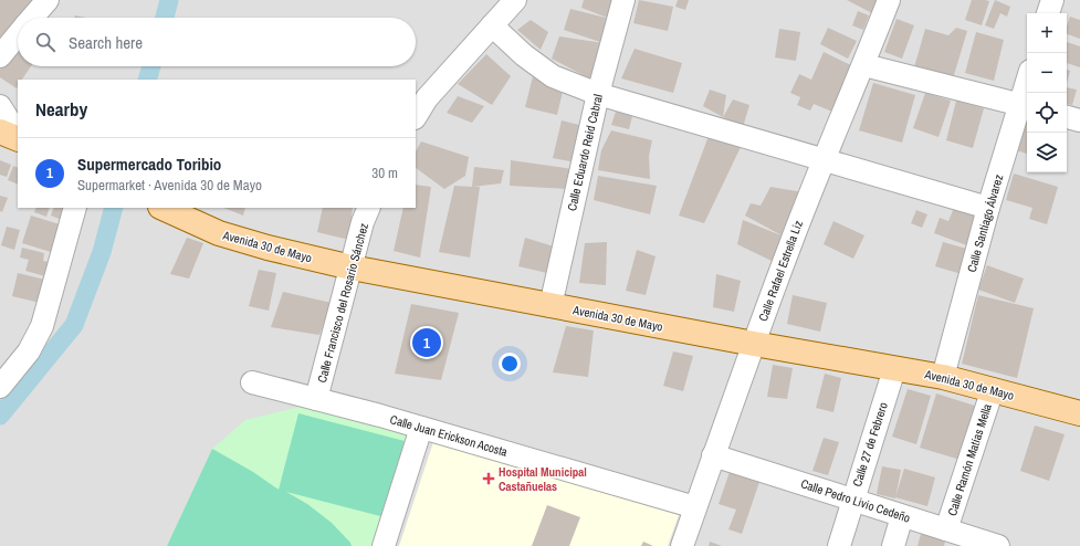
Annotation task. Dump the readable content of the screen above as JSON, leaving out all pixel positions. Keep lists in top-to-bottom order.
{
  "streets": {
    "main road": ["Avenida 30 de Mayo"],
    "street": [
      "Calle Eduardo Reid Cabral",
      "Calle Santiago Álvarez",
      "Calle Rafael Estrella Liz",
      "Calle Francisco del Rosario Sánchez",
      "Calle Juan Erickson Acosta",
      "Calle 27 de Febrero",
      "Calle Ramón Matías Mella",
      "Calle Pedro Livio Cedeño"
    ]
  },
  "crossings": [
    ["Calle Eduardo Reid Cabral", "Avenida 30 de Mayo"],
    ["Calle Santiago Álvarez", "Avenida 30 de Mayo"],
    ["Avenida 30 de Mayo", "Calle Rafael Estrella Liz"],
    ["Avenida 30 de Mayo", "Calle Francisco del Rosario Sánchez"],
    ["Avenida 30 de Mayo", "Calle 27 de Febrero"],
    ["Avenida 30 de Mayo", "Calle Ramón Matías Mella"],
    ["Calle Rafael Estrella Liz", "Calle Juan Erickson Acosta"],
    ["Calle Rafael Estrella Liz", "Calle Pedro Livio Cedeño"],
    ["Calle Francisco del Rosario Sánchez", "Calle Juan Erickson Acosta"],
    ["Calle 27 de Febrero", "Calle Pedro Livio Cedeño"],
    ["Calle Ramón Matías Mella", "Calle Pedro Livio Cedeño"]
  ],
  "places": {
    "health": ["Hospital Municipal Castañuelas"]
  },
  "page": {
    "map_buttons": ["+", "−"],
    "search": "Search here",
    "heading": "Nearby",
    "list": [
      {
        "mark": "1",
        "name": "Supermercado Toribio",
        "note": "Supermarket · Avenida 30 de Mayo",
        "value": "30 m"
      }
    ],
    "pins": "1"
  }
}
